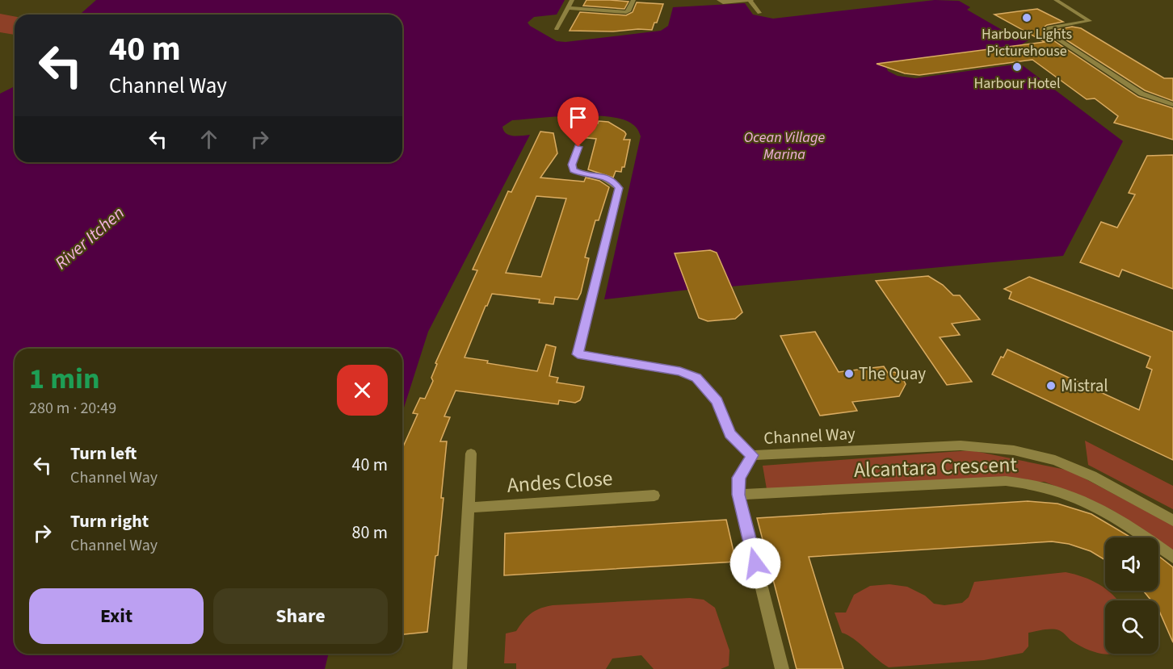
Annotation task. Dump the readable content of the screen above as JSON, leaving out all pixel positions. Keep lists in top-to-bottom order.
{
  "streets": {
    "street": ["Channel Way", "Alcantara Crescent", "Andes Close"]
  },
  "water": ["Ocean Village Marina", "River Itchen"],
  "places": [
    "Harbour Lights Picturehouse",
    "Harbour Hotel",
    "The Quay",
    "Mistral"
  ],
  "page": {
    "turn": ["40 m", "Channel Way"],
    "heading": ["1 min", "280 m · 20:49"],
    "list": [
      {
        "name": "Turn left",
        "note": "Channel Way",
        "value": "40 m"
      },
      {
        "name": "Turn right",
        "note": "Channel Way",
        "value": "80 m"
      }
    ],
    "buttons": ["Exit", "Share"]
  }
}
